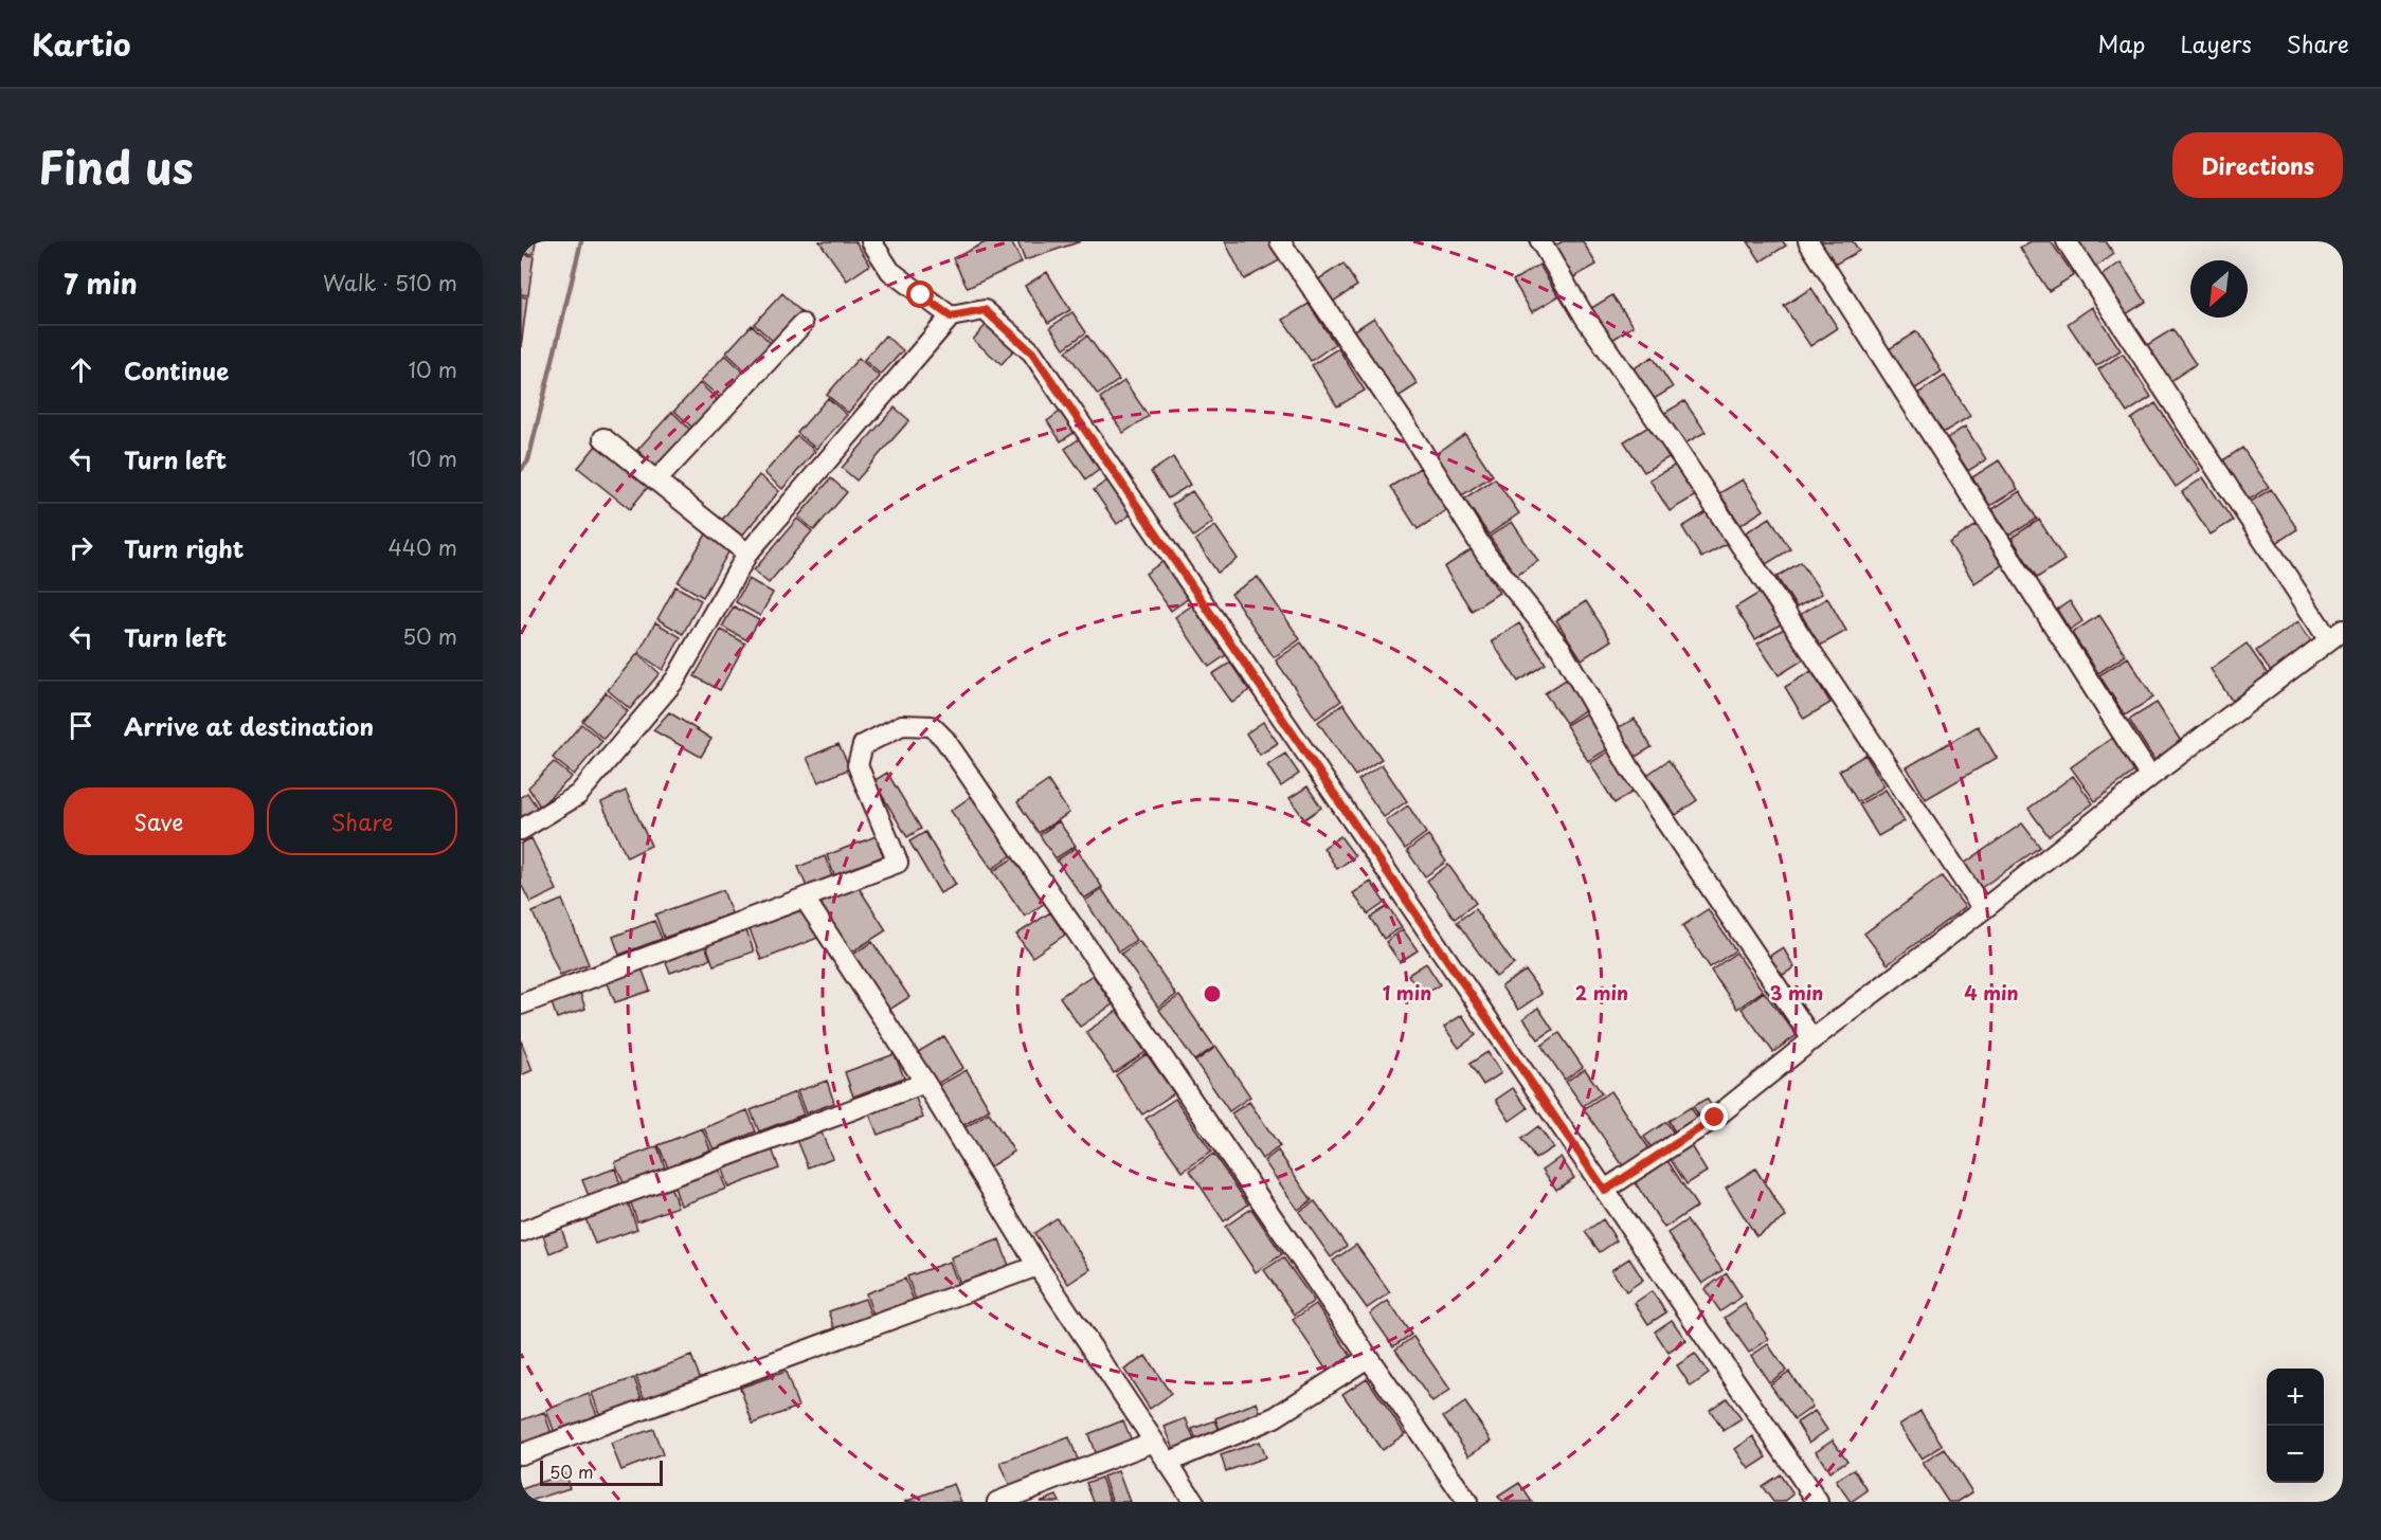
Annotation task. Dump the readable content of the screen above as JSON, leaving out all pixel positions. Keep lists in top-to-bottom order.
{
  "scale_bar": "50 m",
  "north": "bottom left",
  "page": {
    "header": "Kartio",
    "nav": ["Map", "Layers", "Share"],
    "title": "Find us",
    "buttons": [
      "Directions",
      ["Save", "Share"]
    ],
    "heading": ["7 min", "Walk · 510 m"],
    "list": [
      ["Continue", "10 m"],
      ["Turn left", "10 m"],
      ["Turn right", "440 m"],
      ["Turn left", "50 m"],
      "Arrive at destination"
    ],
    "map_buttons": ["+", "−"],
    "scale": "50 m"
  },
  "rings": [
    "1 min",
    "2 min",
    "3 min",
    "4 min"
  ]
}
